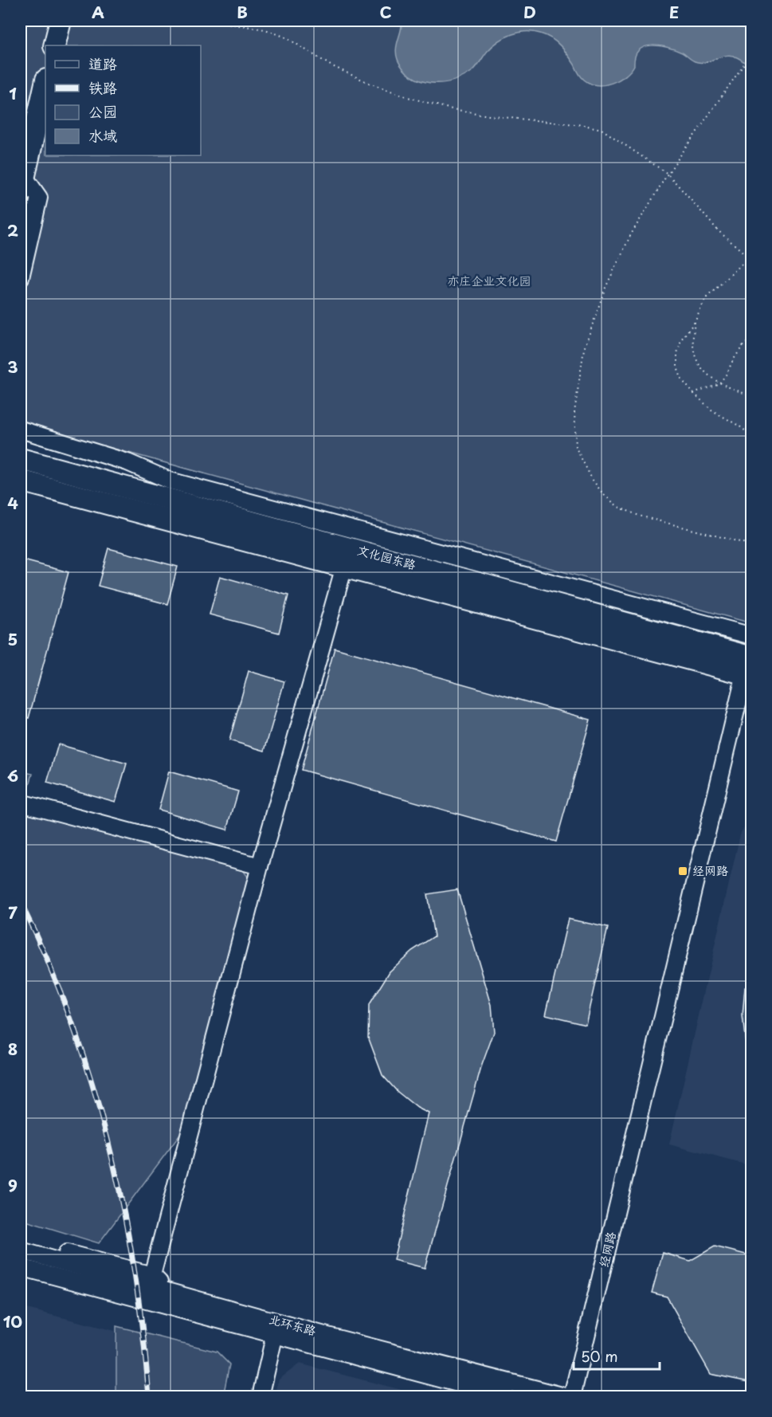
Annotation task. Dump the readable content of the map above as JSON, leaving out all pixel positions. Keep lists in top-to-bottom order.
{
  "streets": {
    "main road": ["文化园东路"],
    "street": ["经网路", "北环东路"]
  },
  "crossings": [
    ["文化园东路", "经网路"]
  ],
  "parks": ["亦庄企业文化园"],
  "places": {
    "transit": ["经网路"]
  },
  "legend": [
    "道路",
    "铁路",
    "公园",
    "水域"
  ],
  "scale_bar": "50 m",
  "grid": {
    "columns": [
      "A",
      "B",
      "C",
      "D",
      "E"
    ],
    "rows": [
      "1",
      "2",
      "3",
      "4",
      "5",
      "6",
      "7",
      "8",
      "9",
      "10"
    ]
  }
}
